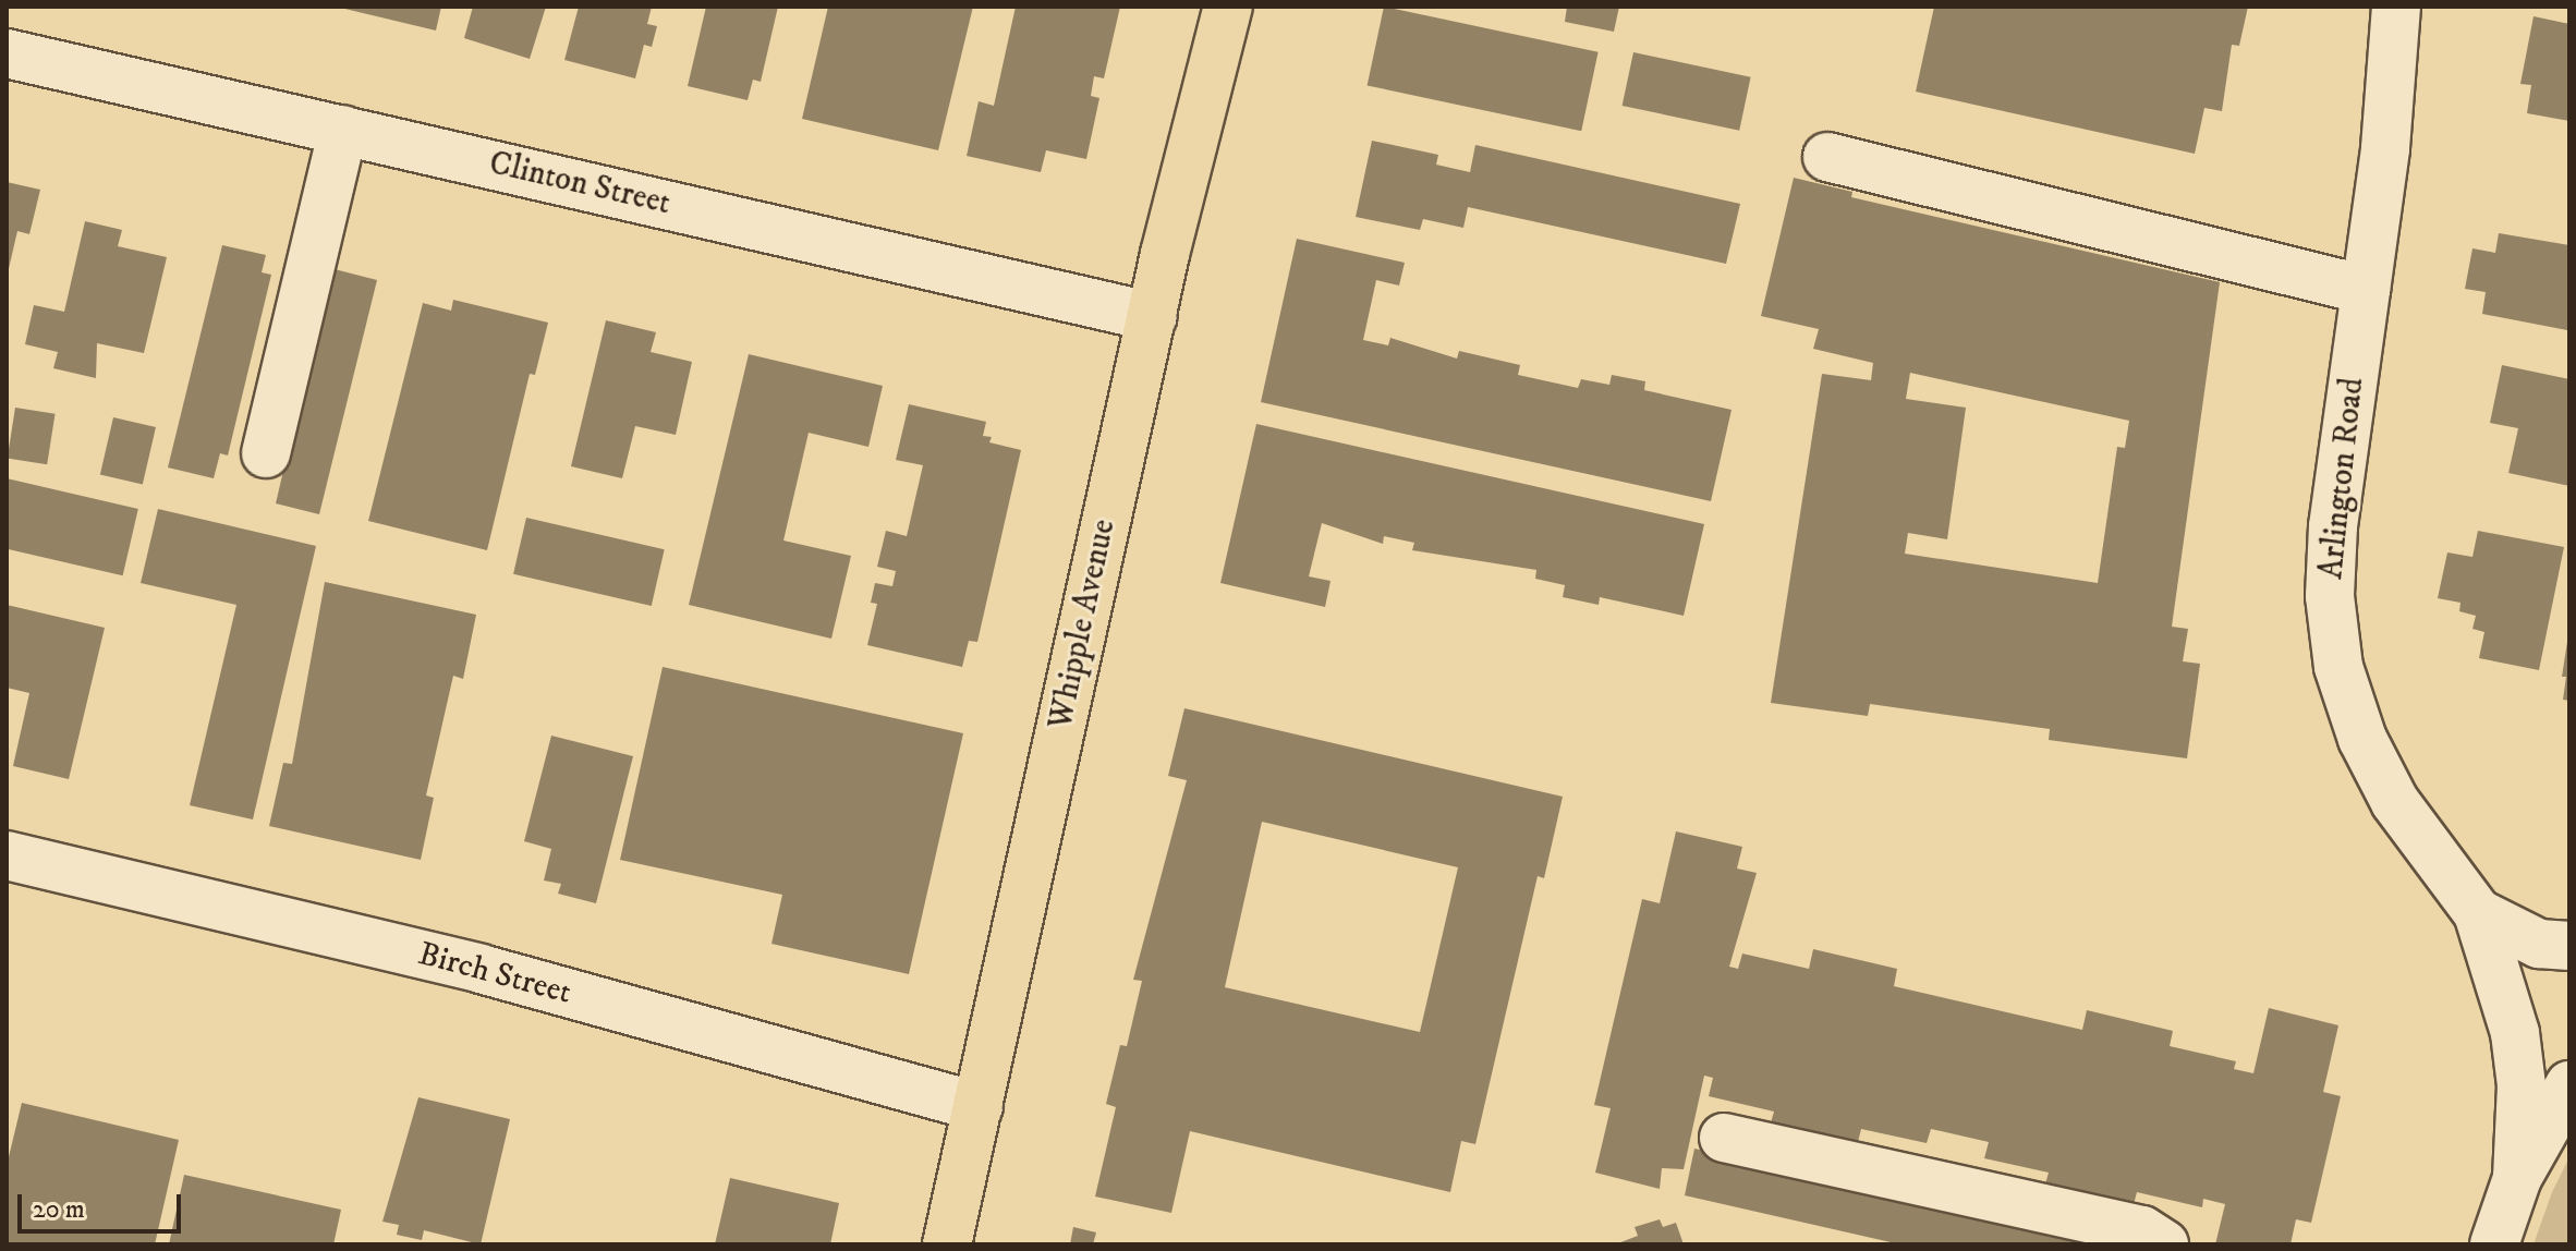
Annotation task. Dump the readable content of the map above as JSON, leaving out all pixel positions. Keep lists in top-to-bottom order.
{
  "streets": {
    "main road": ["Whipple Avenue"],
    "street": ["Clinton Street", "Arlington Road", "Birch Street"]
  },
  "crossings": [
    ["Clinton Street", "Whipple Avenue"],
    ["Whipple Avenue", "Birch Street"]
  ],
  "scale_bar": "20 m"
}
